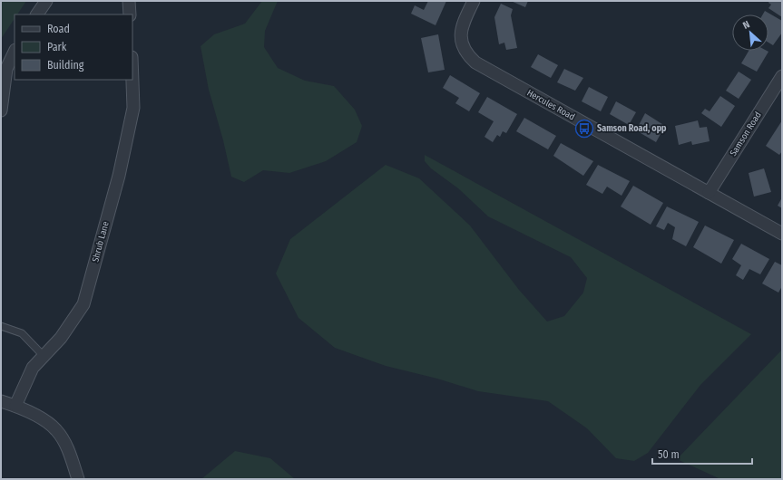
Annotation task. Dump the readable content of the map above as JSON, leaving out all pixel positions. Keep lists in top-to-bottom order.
{
  "streets": {
    "street": ["Hercules Road", "Samson Road", "Shrub Lane"]
  },
  "crossings": [
    ["Hercules Road", "Samson Road"]
  ],
  "places": {
    "bus stop": ["Samson Road, opp"]
  },
  "legend": ["Road", "Park", "Building"],
  "scale_bar": "50 m",
  "north": "top left"
}
